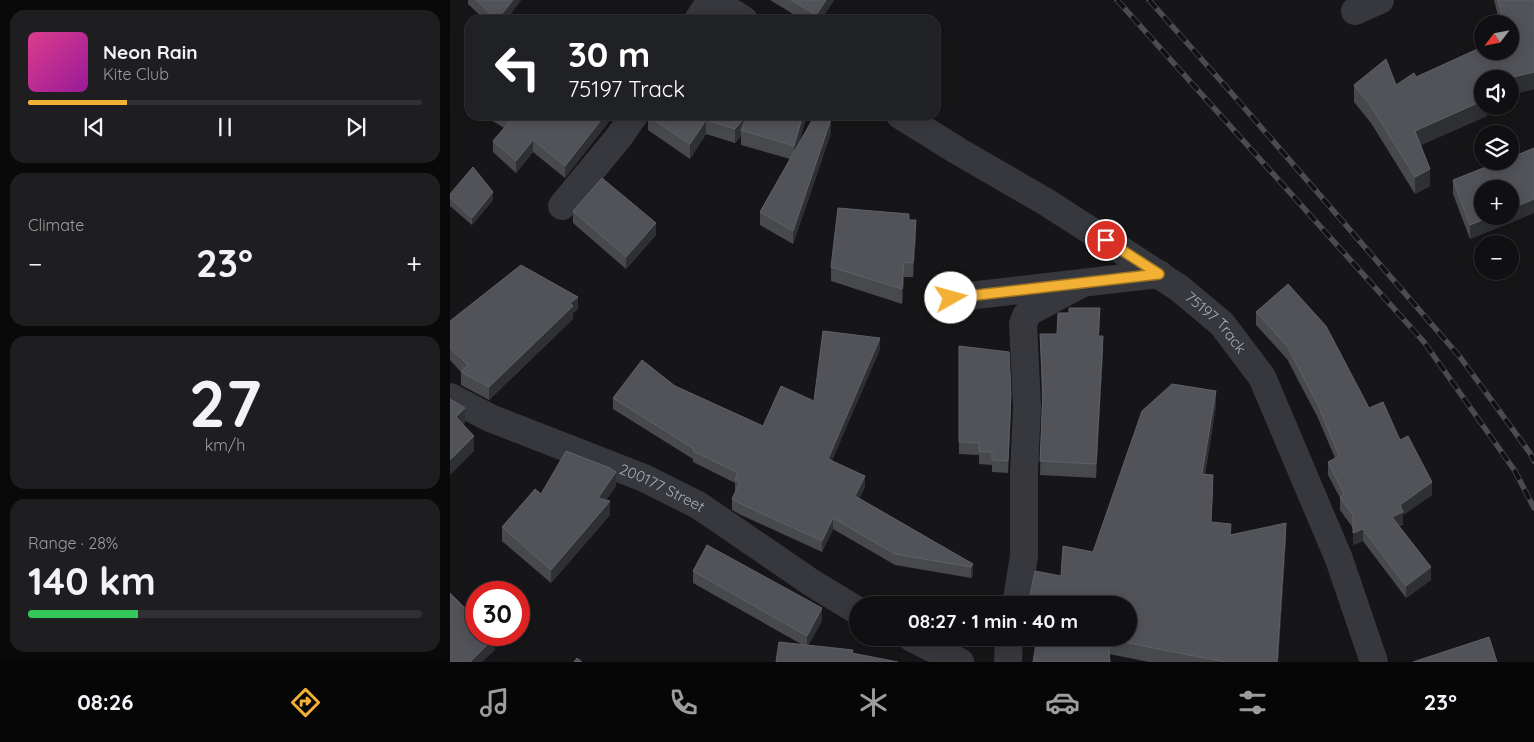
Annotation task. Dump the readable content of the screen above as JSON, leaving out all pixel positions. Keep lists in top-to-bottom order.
{
  "streets": {
    "street": ["75197 Track", "200177 Street"]
  },
  "north": "bottom left",
  "page": {
    "map_buttons": ["+", "−"],
    "turn": ["30 m", "75197 Track"],
    "song": ["Neon Rain", "Kite Club"],
    "tile": [
      "Climate",
      ["27", "km/h"],
      ["Range · 28%", "140 km"]
    ],
    "heat": ["−", "23°", "+"],
    "limit": "30",
    "trip": "08:27 · 1 min · 40 m",
    "tabs": ["08:26", "23°"]
  }
}
